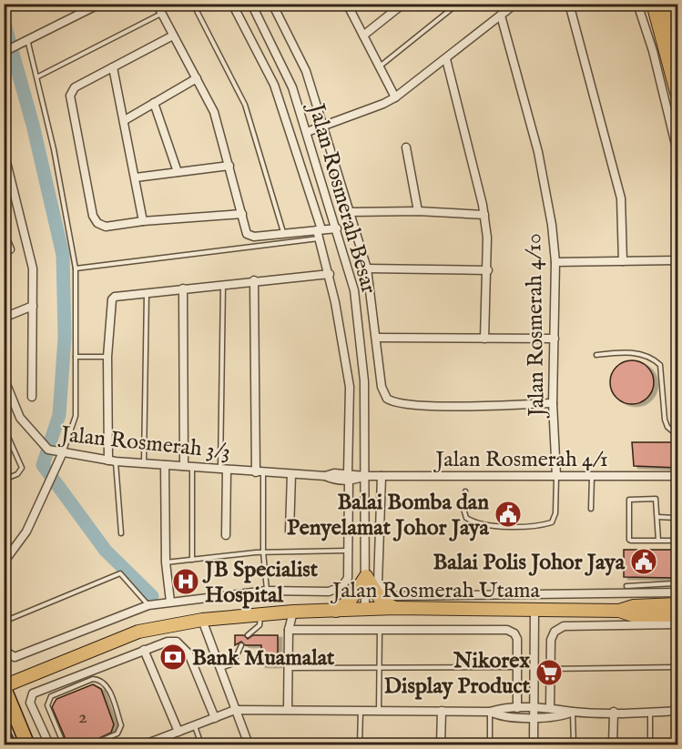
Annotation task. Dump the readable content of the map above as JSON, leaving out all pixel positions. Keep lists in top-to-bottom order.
{
  "streets": {
    "main road": ["Jalan Rosmerah Utama"],
    "street": [
      "Jalan Rosmerah Besar",
      "Jalan Rosmerah 4/10",
      "Jalan Rosmerah 3/3",
      "Jalan Rosmerah 4/1"
    ]
  },
  "crossings": [
    ["Jalan Rosmerah Besar", "Jalan Rosmerah 3/3"],
    ["Jalan Rosmerah Besar", "Jalan Rosmerah 4/1"],
    ["Jalan Rosmerah Besar", "Jalan Rosmerah Utama"],
    ["Jalan Rosmerah 4/10", "Jalan Rosmerah 4/1"],
    ["Jalan Rosmerah 3/3", "Jalan Rosmerah 4/1"]
  ],
  "places": {
    "public building": ["Balai Bomba dan Penyelamat Johor Jaya", "Balai Polis Johor Jaya"],
    "hospital": ["JB Specialist Hospital"],
    "bank": ["Bank Muamalat"],
    "supermarket": ["Nikorex Display Product"]
  },
  "house_numbers": ["2"]
}
